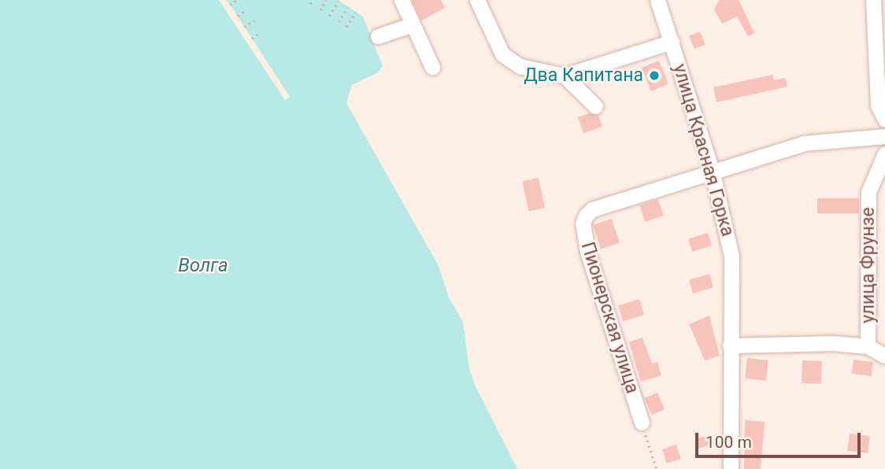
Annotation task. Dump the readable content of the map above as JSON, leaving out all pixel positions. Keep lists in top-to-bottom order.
{
  "streets": {
    "street": ["улица Красная Горка", "улица Фрунзе", "Пионерская улица"]
  },
  "crossings": [
    ["улица Красная Горка", "Пионерская улица"]
  ],
  "water": ["Волга"],
  "places": ["Два Капитана"],
  "scale_bar": "100 m"
}
